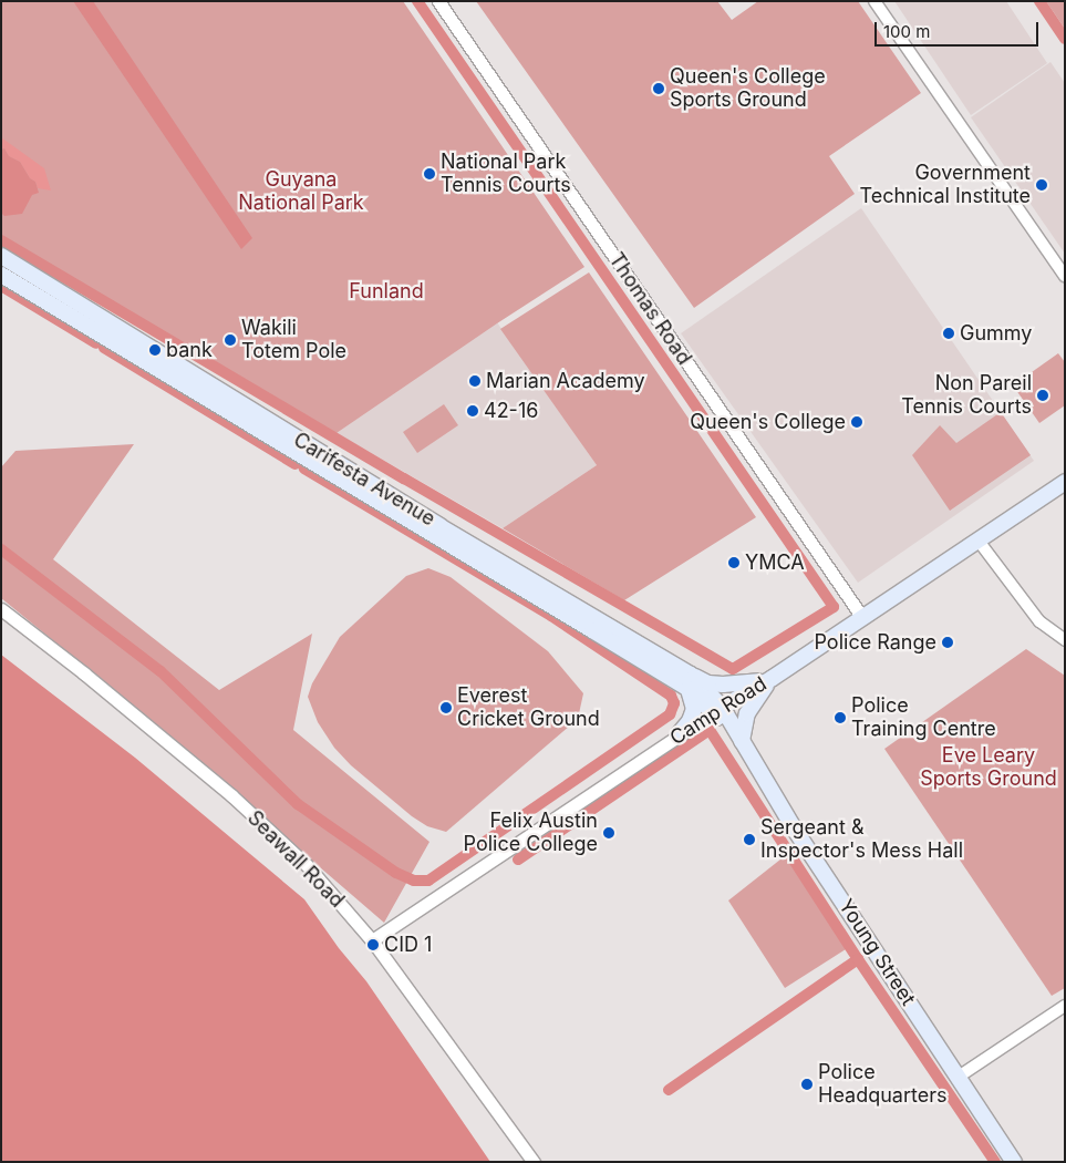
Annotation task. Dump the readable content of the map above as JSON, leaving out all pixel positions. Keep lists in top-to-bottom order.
{
  "streets": {
    "main road": ["Carifesta Avenue", "Camp Road", "Young Street"],
    "street": ["Thomas Road", "Seawall Road"]
  },
  "crossings": [
    ["Thomas Road", "Camp Road"],
    ["Carifesta Avenue", "Camp Road"],
    ["Carifesta Avenue", "Young Street"],
    ["Camp Road", "Seawall Road"],
    ["Camp Road", "Young Street"]
  ],
  "parks": ["Guyana National Park", "Funland", "Eve Leary Sports Ground"],
  "places": [
    "Queen's College Sports Ground",
    "National Park Tennis Courts",
    "Government Technical Institute",
    "Gummy",
    "Wakili Totem Pole",
    "bank",
    "Marian Academy",
    "Non Pareil Tennis Courts",
    "42-16",
    "Queen's College",
    "YMCA",
    "Police Range",
    "Everest Cricket Ground",
    "Police Training Centre",
    "Felix Austin Police College",
    "Sergeant & Inspector's Mess Hall",
    "CID 1",
    "Police Headquarters"
  ],
  "scale_bar": "100 m"
}
